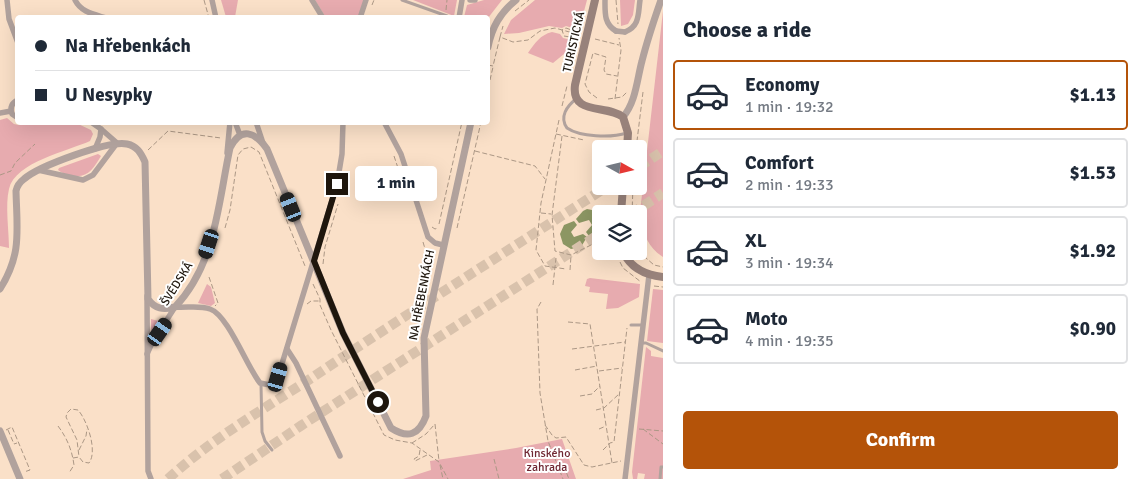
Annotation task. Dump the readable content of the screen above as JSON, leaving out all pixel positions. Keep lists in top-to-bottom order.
{
  "streets": {
    "main road": ["TURISTICKÁ"],
    "street": ["ŠVÉDSKÁ", "NA HŘEBENKÁCH"]
  },
  "parks": ["Kinského zahrada"],
  "north": "right",
  "page": {
    "heading": "Choose a ride",
    "banner": ["Na Hřebenkách", "U Nesypky"],
    "list": [
      {
        "name": "Economy",
        "note": "1 min · 19:32",
        "value": "$1.13"
      },
      {
        "name": "Comfort",
        "note": "2 min · 19:33",
        "value": "$1.53"
      },
      {
        "name": "XL",
        "note": "3 min · 19:34",
        "value": "$1.92"
      },
      {
        "name": "Moto",
        "note": "4 min · 19:35",
        "value": "$0.90"
      }
    ],
    "bubble": "1 min",
    "buttons": "Confirm"
  }
}
